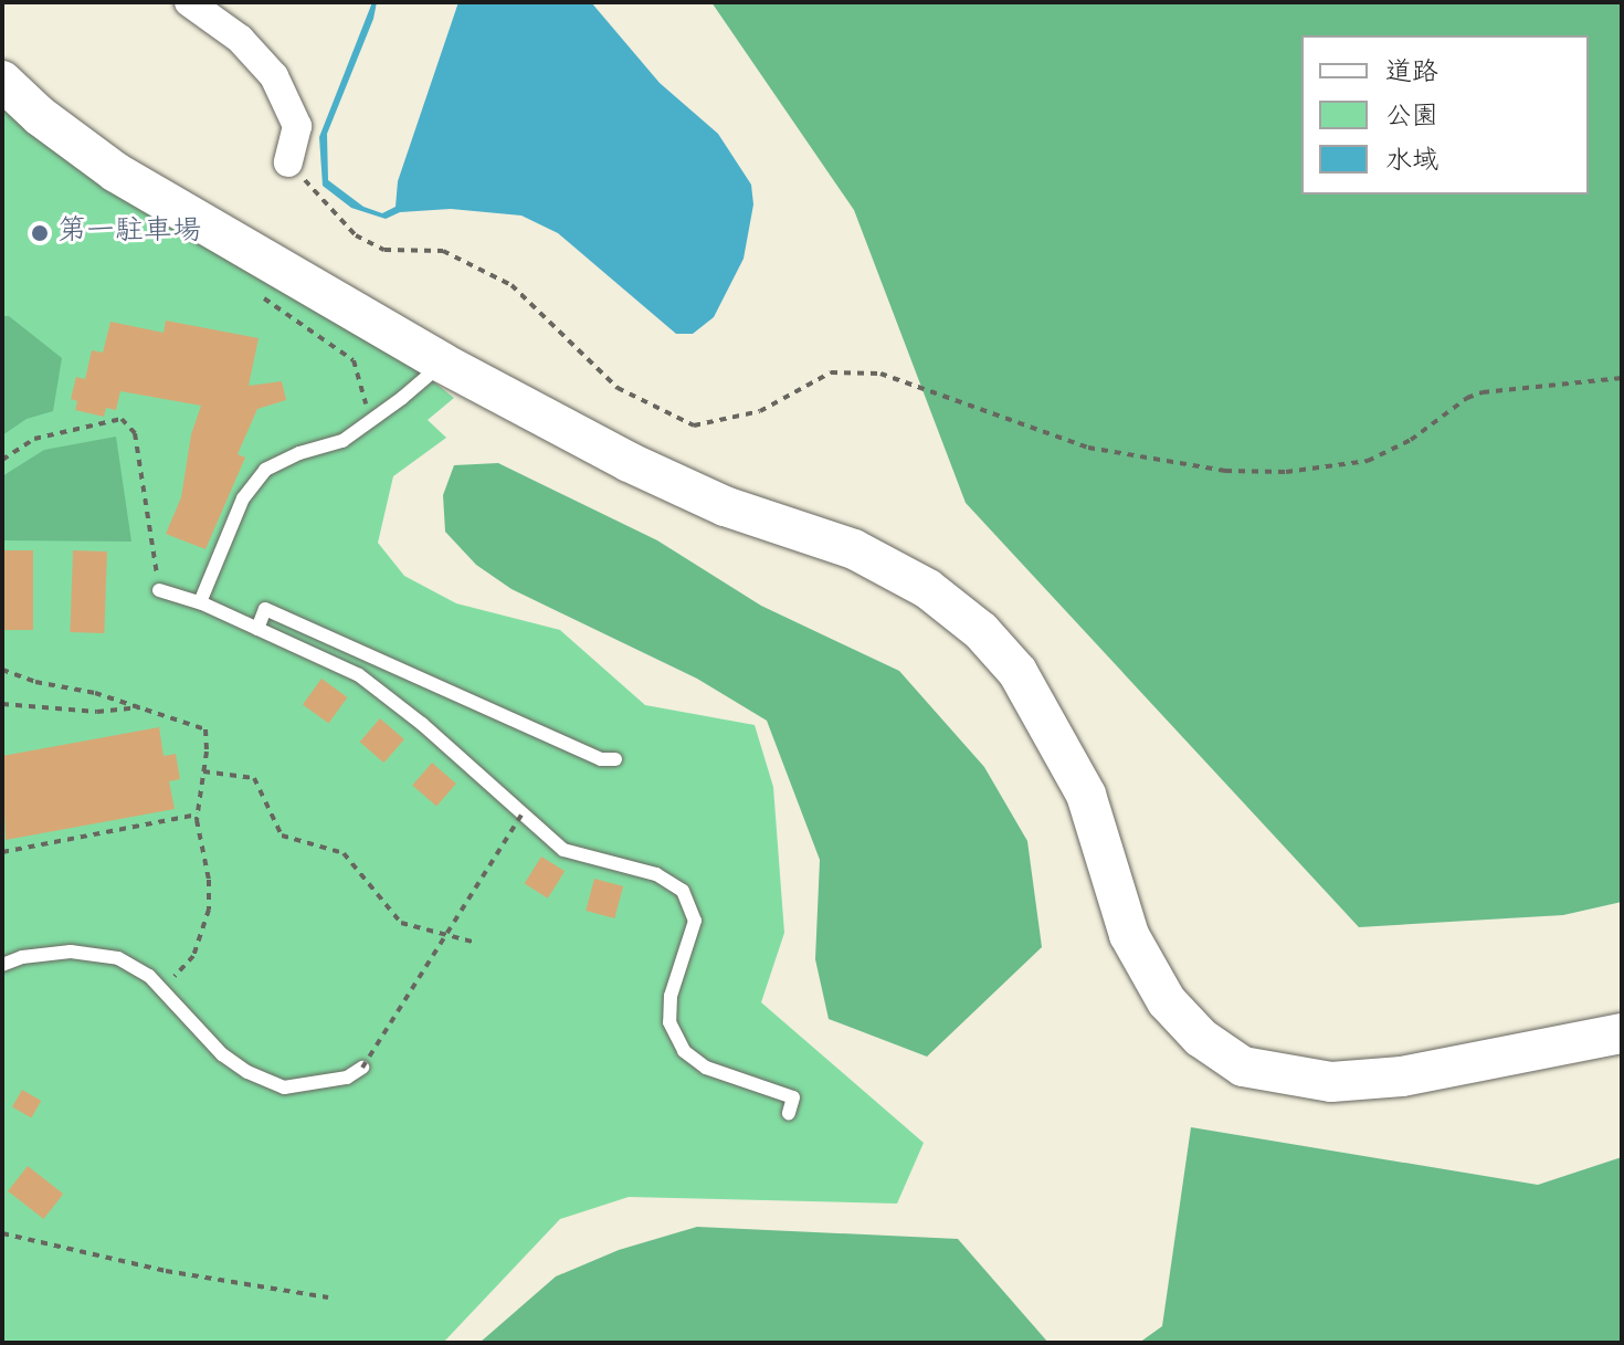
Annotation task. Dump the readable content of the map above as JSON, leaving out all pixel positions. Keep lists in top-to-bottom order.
{
  "places": ["第一駐車場"],
  "legend": ["道路", "公園", "水域"]
}
